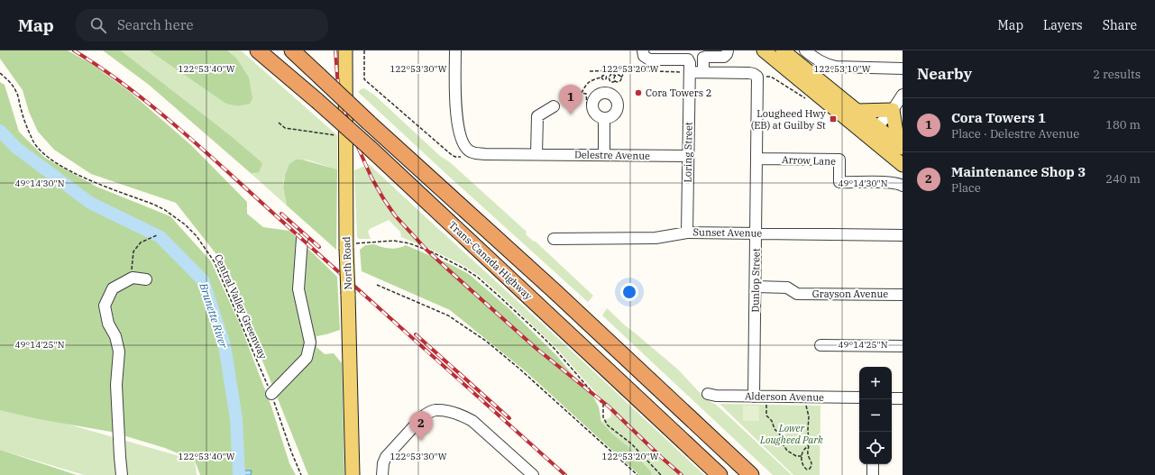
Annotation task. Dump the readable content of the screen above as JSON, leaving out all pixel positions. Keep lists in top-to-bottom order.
{
  "streets": {
    "highway": ["Trans-Canada Highway"],
    "main road": ["North Road"],
    "street": [
      "Loring Street",
      "Delestre Avenue",
      "Arrow Lane",
      "Sunset Avenue",
      "Dunlop Street",
      "Grayson Avenue",
      "Alderson Avenue"
    ],
    "path": ["Central Valley Greenway"]
  },
  "crossings": [
    ["Loring Street", "Delestre Avenue"],
    ["Loring Street", "Sunset Avenue"],
    ["Arrow Lane", "Dunlop Street"],
    ["Sunset Avenue", "Dunlop Street"],
    ["Dunlop Street", "Grayson Avenue"],
    ["Dunlop Street", "Alderson Avenue"]
  ],
  "water": ["Brunette River"],
  "parks": ["Lower Lougheed Park"],
  "places": {
    "other": ["Cora Towers 2"],
    "transit": ["Lougheed Hwy (EB) at Guilby St"]
  },
  "page": {
    "header": "Map",
    "search": "Search here",
    "nav": ["Map", "Layers", "Share"],
    "heading": ["Nearby", "2 results"],
    "pins": ["1", "2"],
    "list": [
      {
        "mark": "1",
        "name": "Cora Towers 1",
        "note": "Place · Delestre Avenue",
        "value": "180 m"
      },
      {
        "mark": "2",
        "name": "Maintenance Shop 3",
        "note": "Place",
        "value": "240 m"
      }
    ],
    "map_buttons": ["+", "−"]
  },
  "coordinates": [
    "122°53'40\"W",
    "122°53'30\"W",
    "122°53'20\"W",
    "122°53'10\"W",
    "49°14'30\"N",
    "49°14'25\"N"
  ]
}
